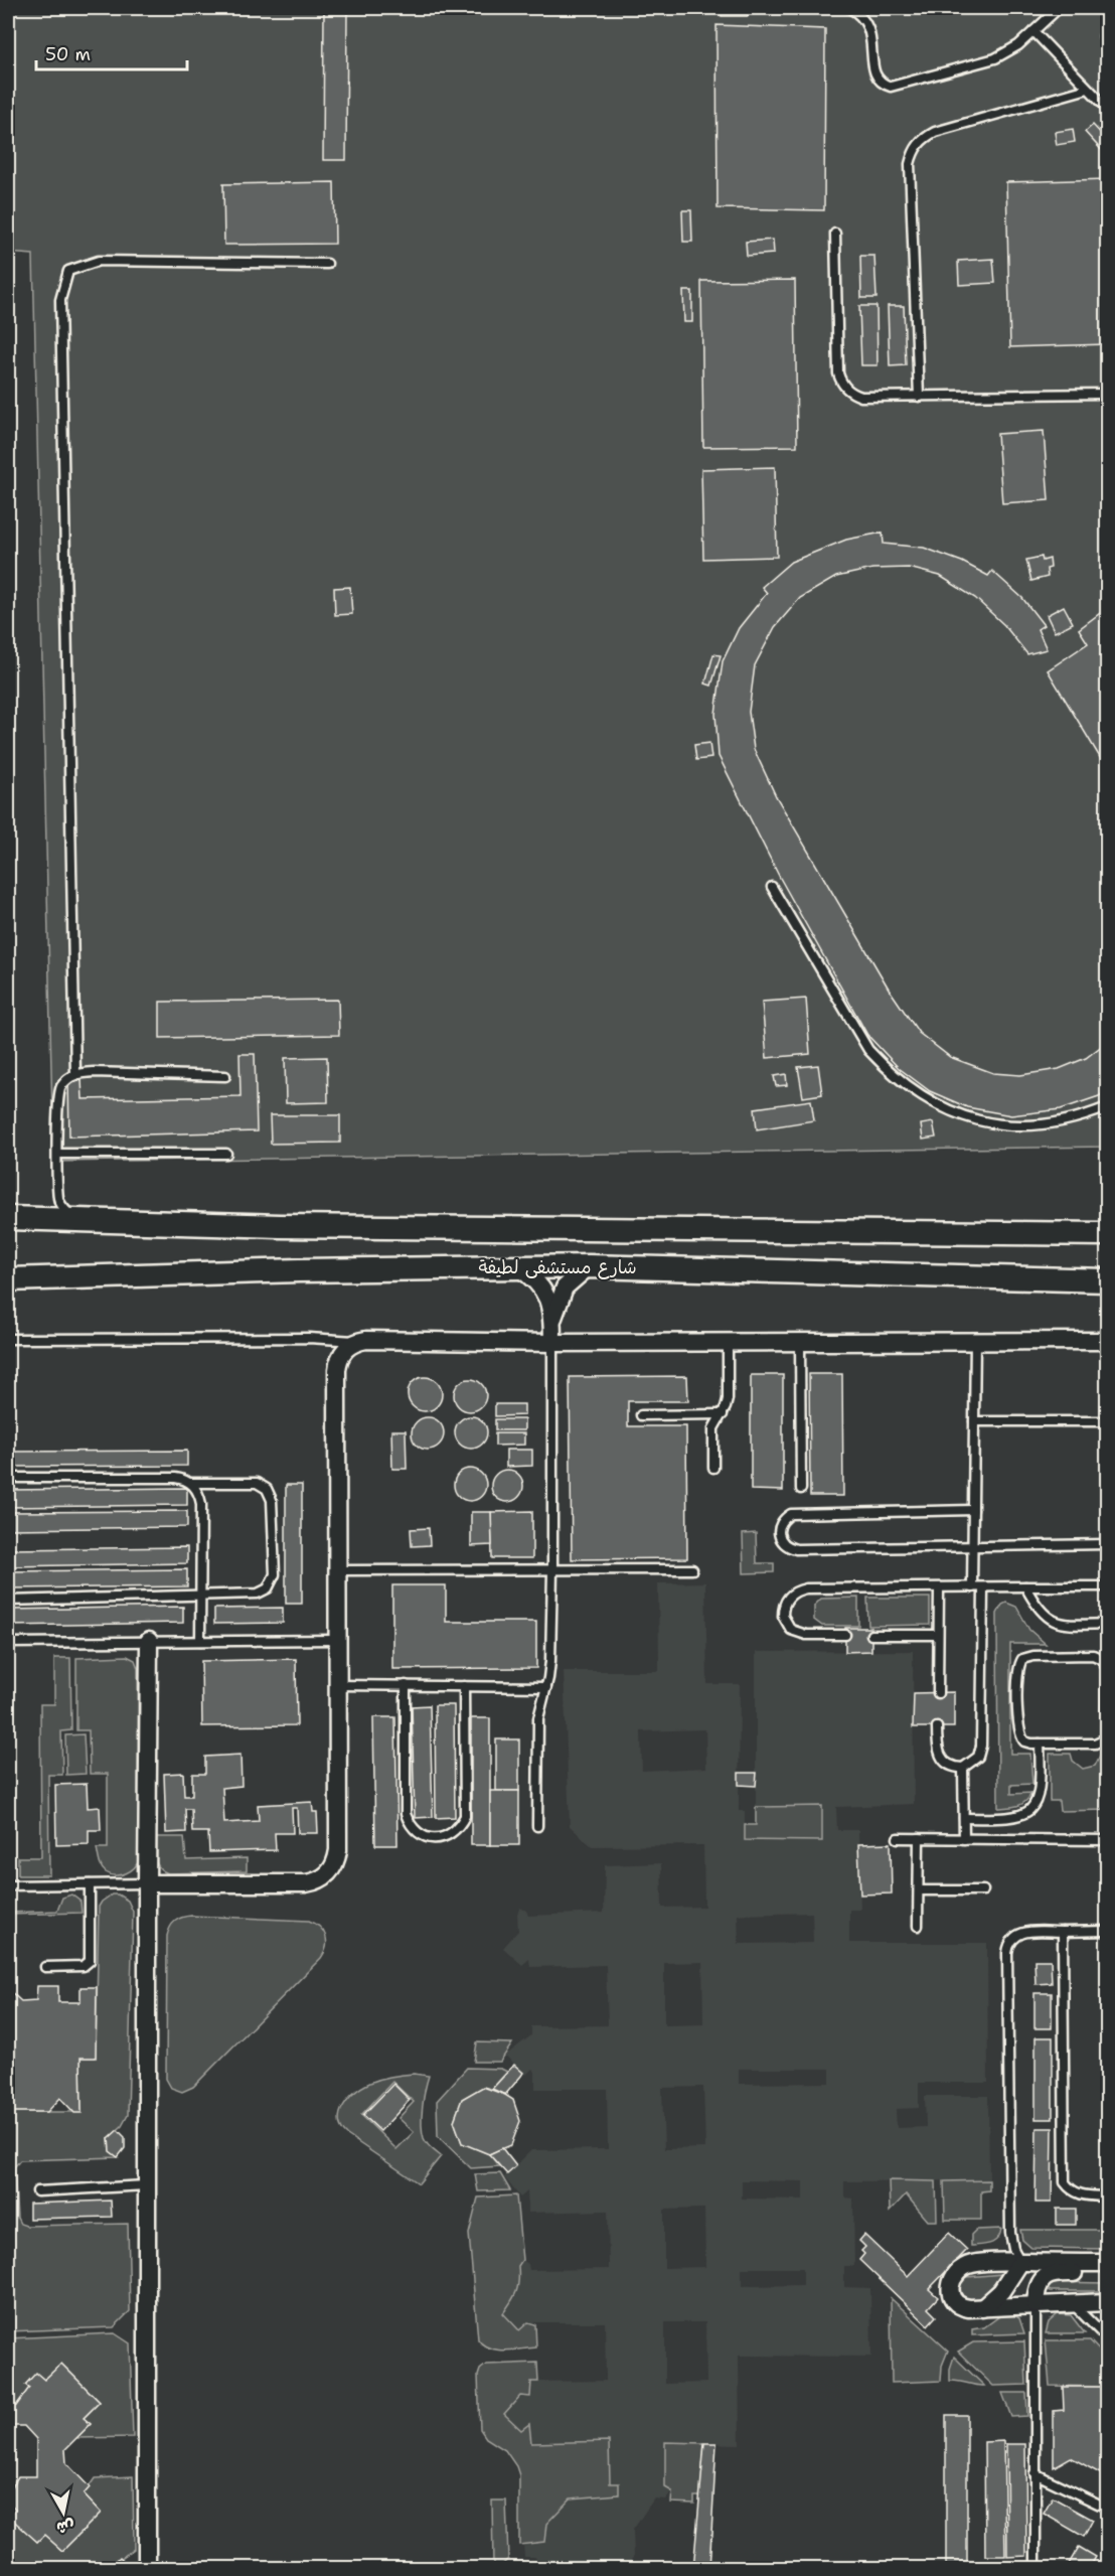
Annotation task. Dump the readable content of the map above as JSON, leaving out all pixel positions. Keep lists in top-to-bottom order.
{
  "streets": {
    "main road": ["شارع مستشفى لطيفة"]
  },
  "scale_bar": "50 m",
  "north": "bottom"
}
